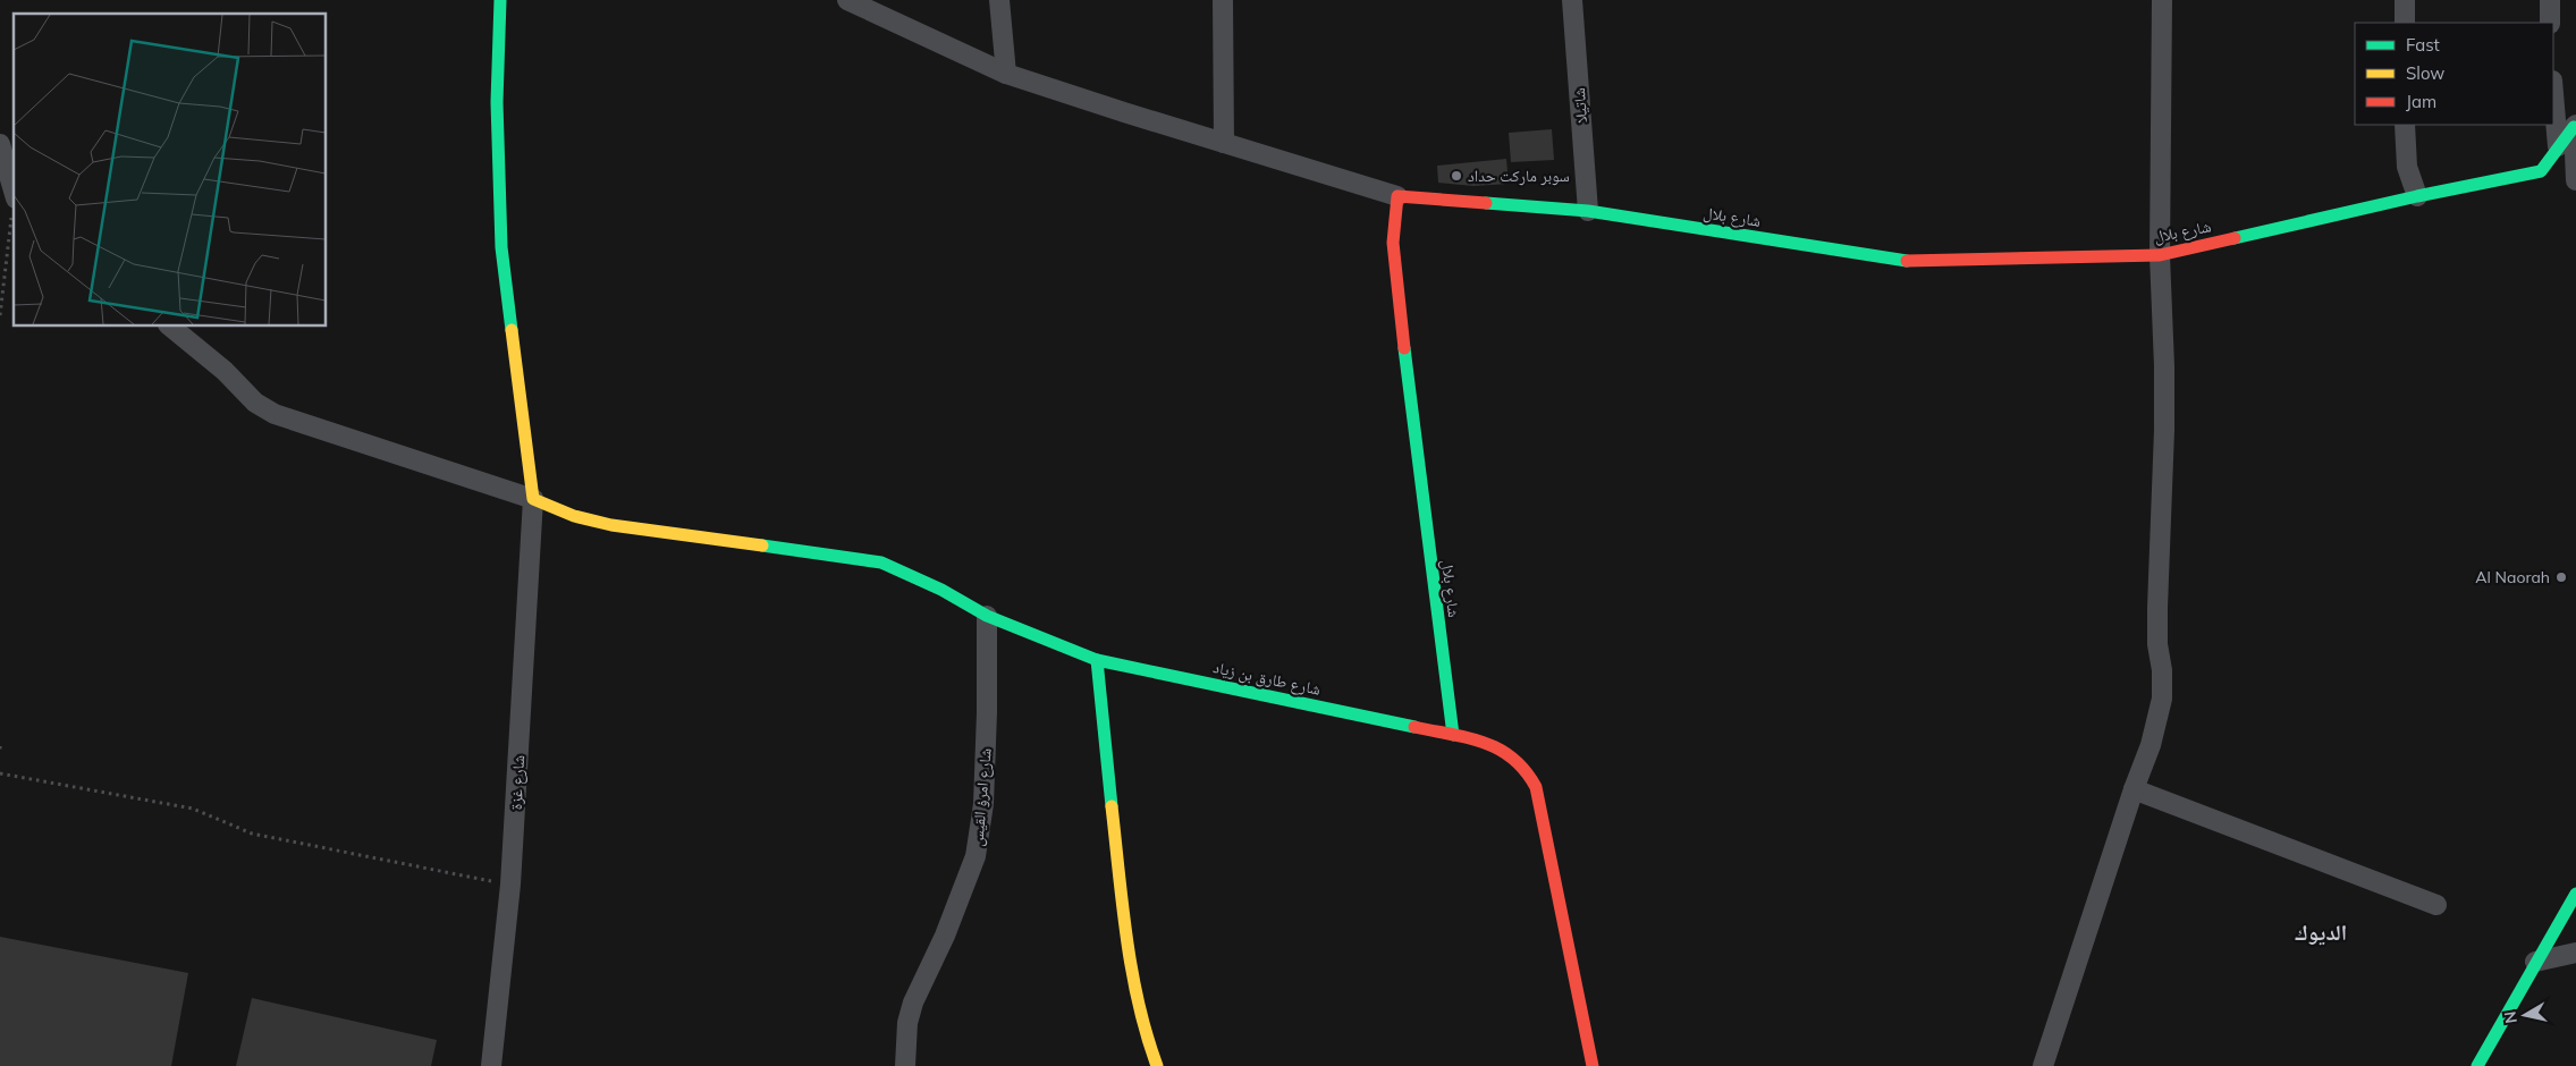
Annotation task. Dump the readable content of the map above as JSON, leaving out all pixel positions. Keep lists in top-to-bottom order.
{
  "streets": {
    "street": [
      "شاتيلا",
      "شارع بلال",
      "شارع طارق بن زياد",
      "شارع غزة",
      "شارع امرؤ القيس"
    ]
  },
  "crossings": [
    ["شاتيلا", "شارع بلال"],
    ["شارع بلال", "شارع طارق بن زياد"],
    ["شارع طارق بن زياد", "شارع غزة"],
    ["شارع طارق بن زياد", "شارع امرؤ القيس"]
  ],
  "districts": ["الديوك"],
  "places": ["سوبر ماركت حداد", "Al Naorah"],
  "legend": ["Fast", "Slow", "Jam"],
  "north": "left"
}
